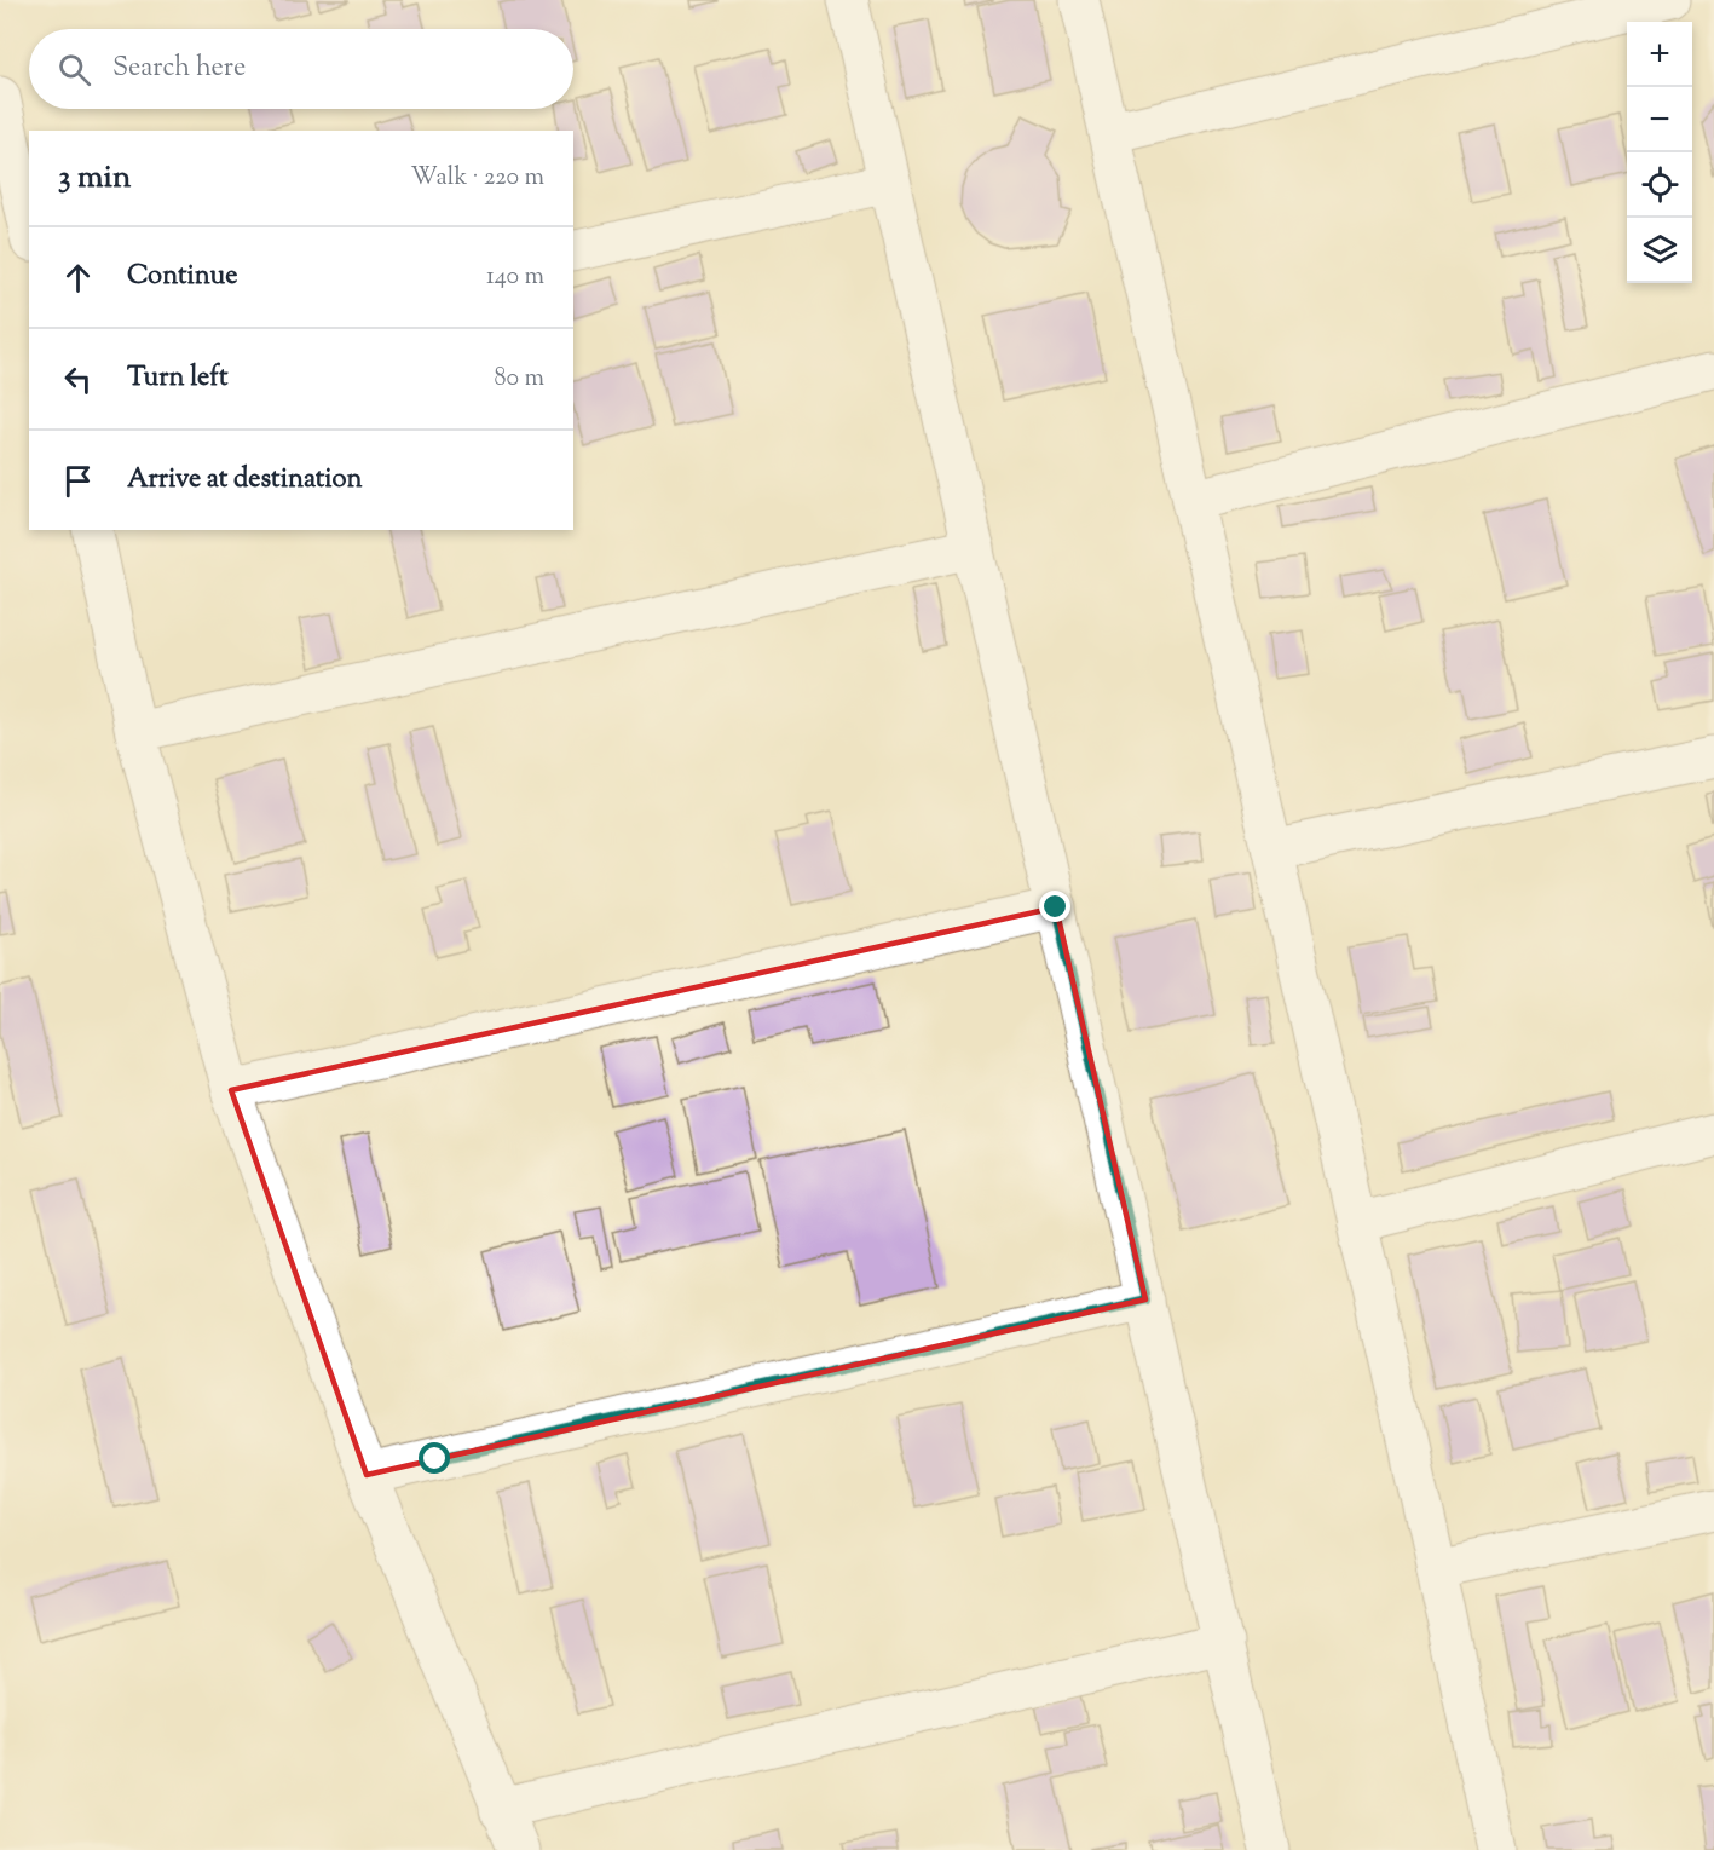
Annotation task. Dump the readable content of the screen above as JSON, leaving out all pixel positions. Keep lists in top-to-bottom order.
{
  "page": {
    "map_buttons": ["+", "−"],
    "search": "Search here",
    "heading": ["3 min", "Walk · 220 m"],
    "list": [
      ["Continue", "140 m"],
      ["Turn left", "80 m"],
      "Arrive at destination"
    ]
  }
}
